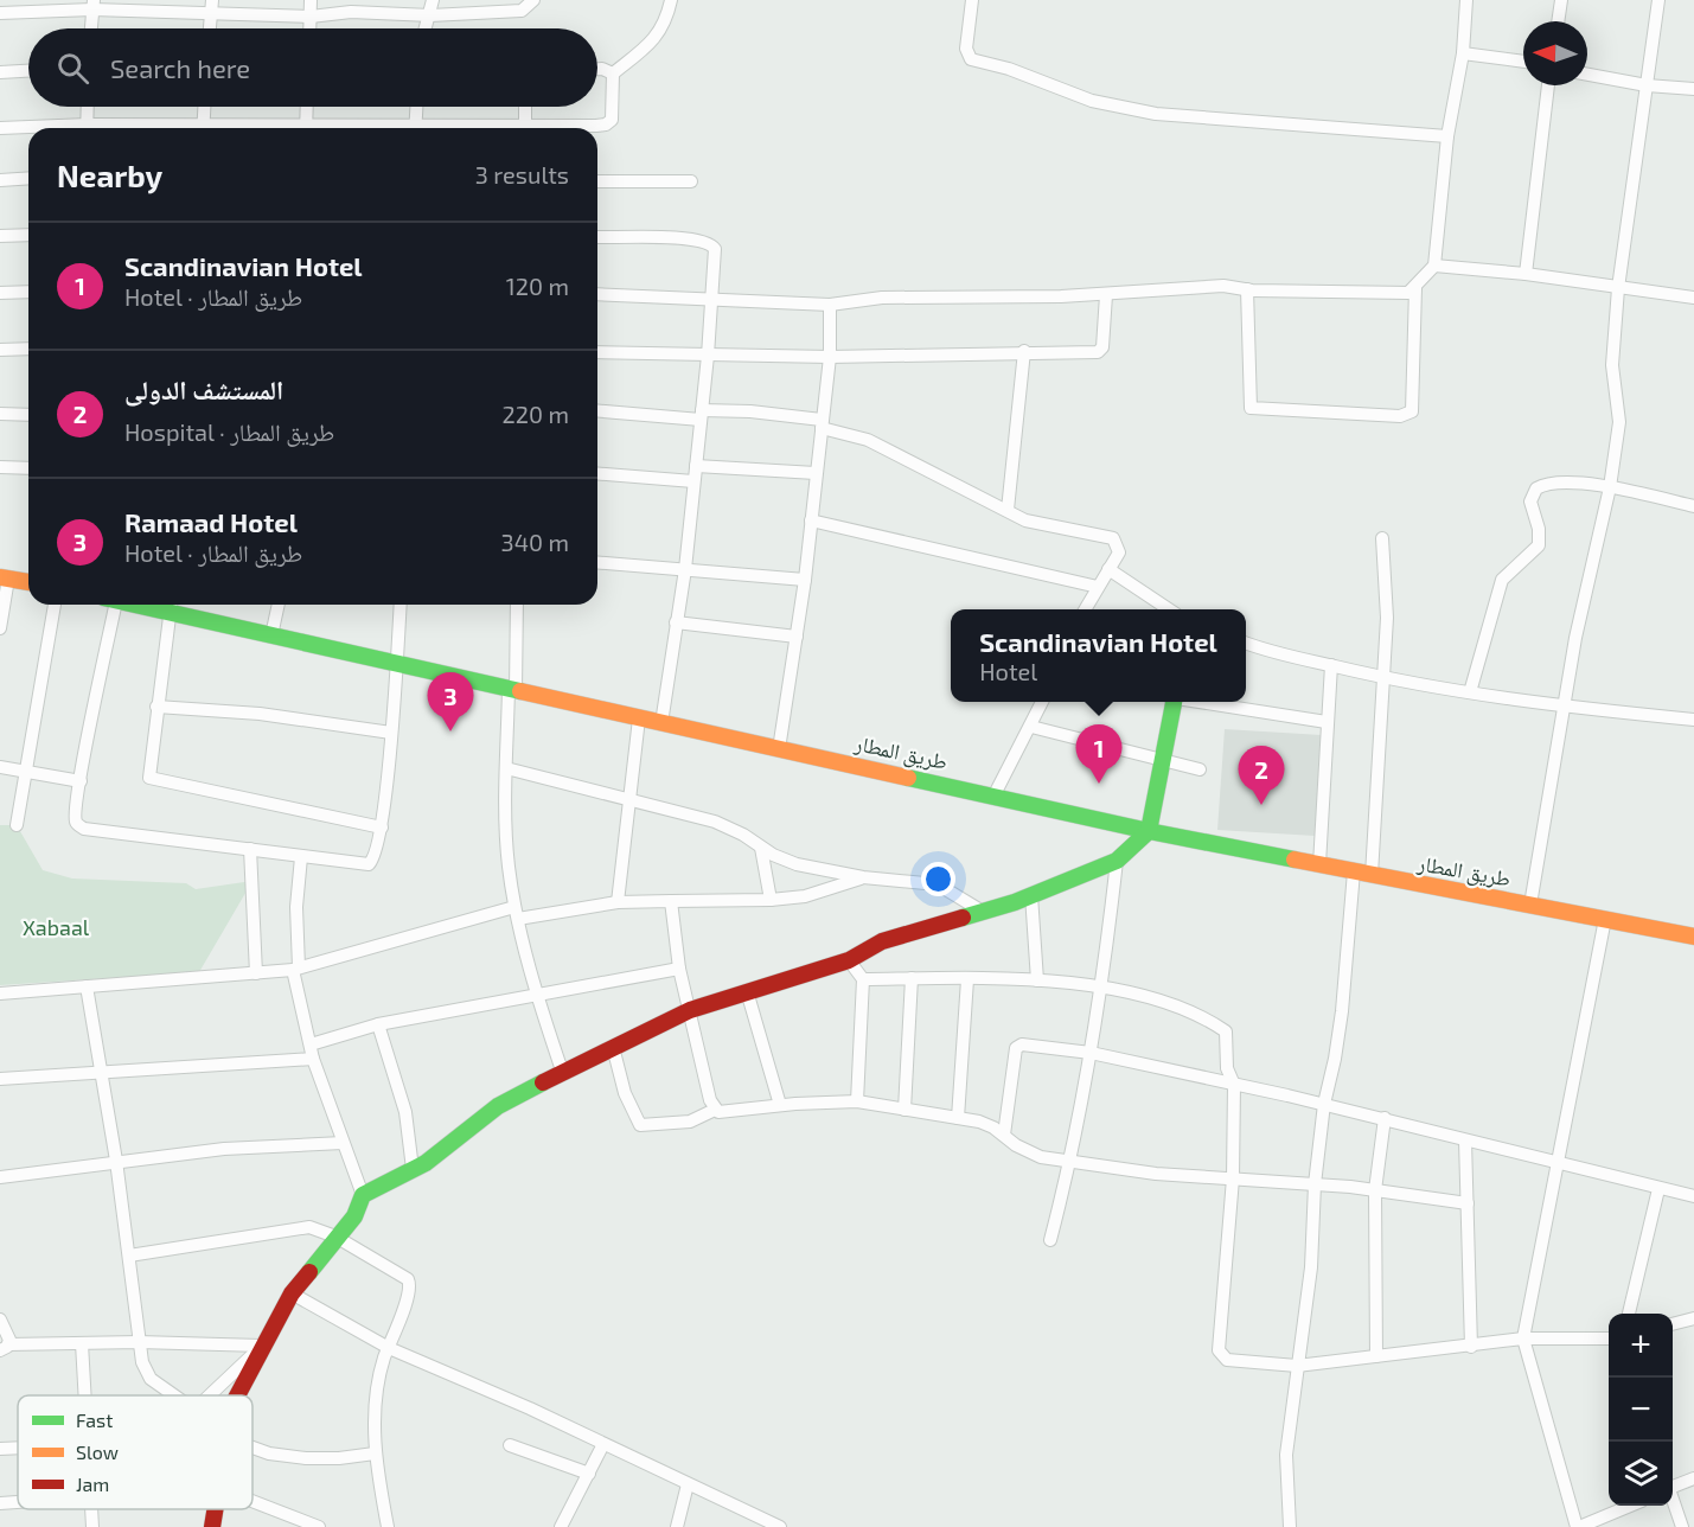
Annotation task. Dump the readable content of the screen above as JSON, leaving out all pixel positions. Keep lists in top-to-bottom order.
{
  "streets": {
    "main road": ["طريق المطار"]
  },
  "parks": ["Xabaal"],
  "legend": ["Fast", "Slow", "Jam"],
  "north": "left",
  "page": {
    "search": "Search here",
    "heading": ["Nearby", "3 results"],
    "list": [
      {
        "mark": "1",
        "name": "Scandinavian Hotel",
        "note": "Hotel · طريق المطار",
        "value": "120 m"
      },
      {
        "mark": "2",
        "name": "المستشف الدولى",
        "note": "Hospital · طريق المطار",
        "value": "220 m"
      },
      {
        "mark": "3",
        "name": "Ramaad Hotel",
        "note": "Hotel · طريق المطار",
        "value": "340 m"
      }
    ],
    "popup": ["Scandinavian Hotel", "Hotel"],
    "pins": ["3", "1", "2"],
    "map_buttons": ["+", "−"]
  }
}
